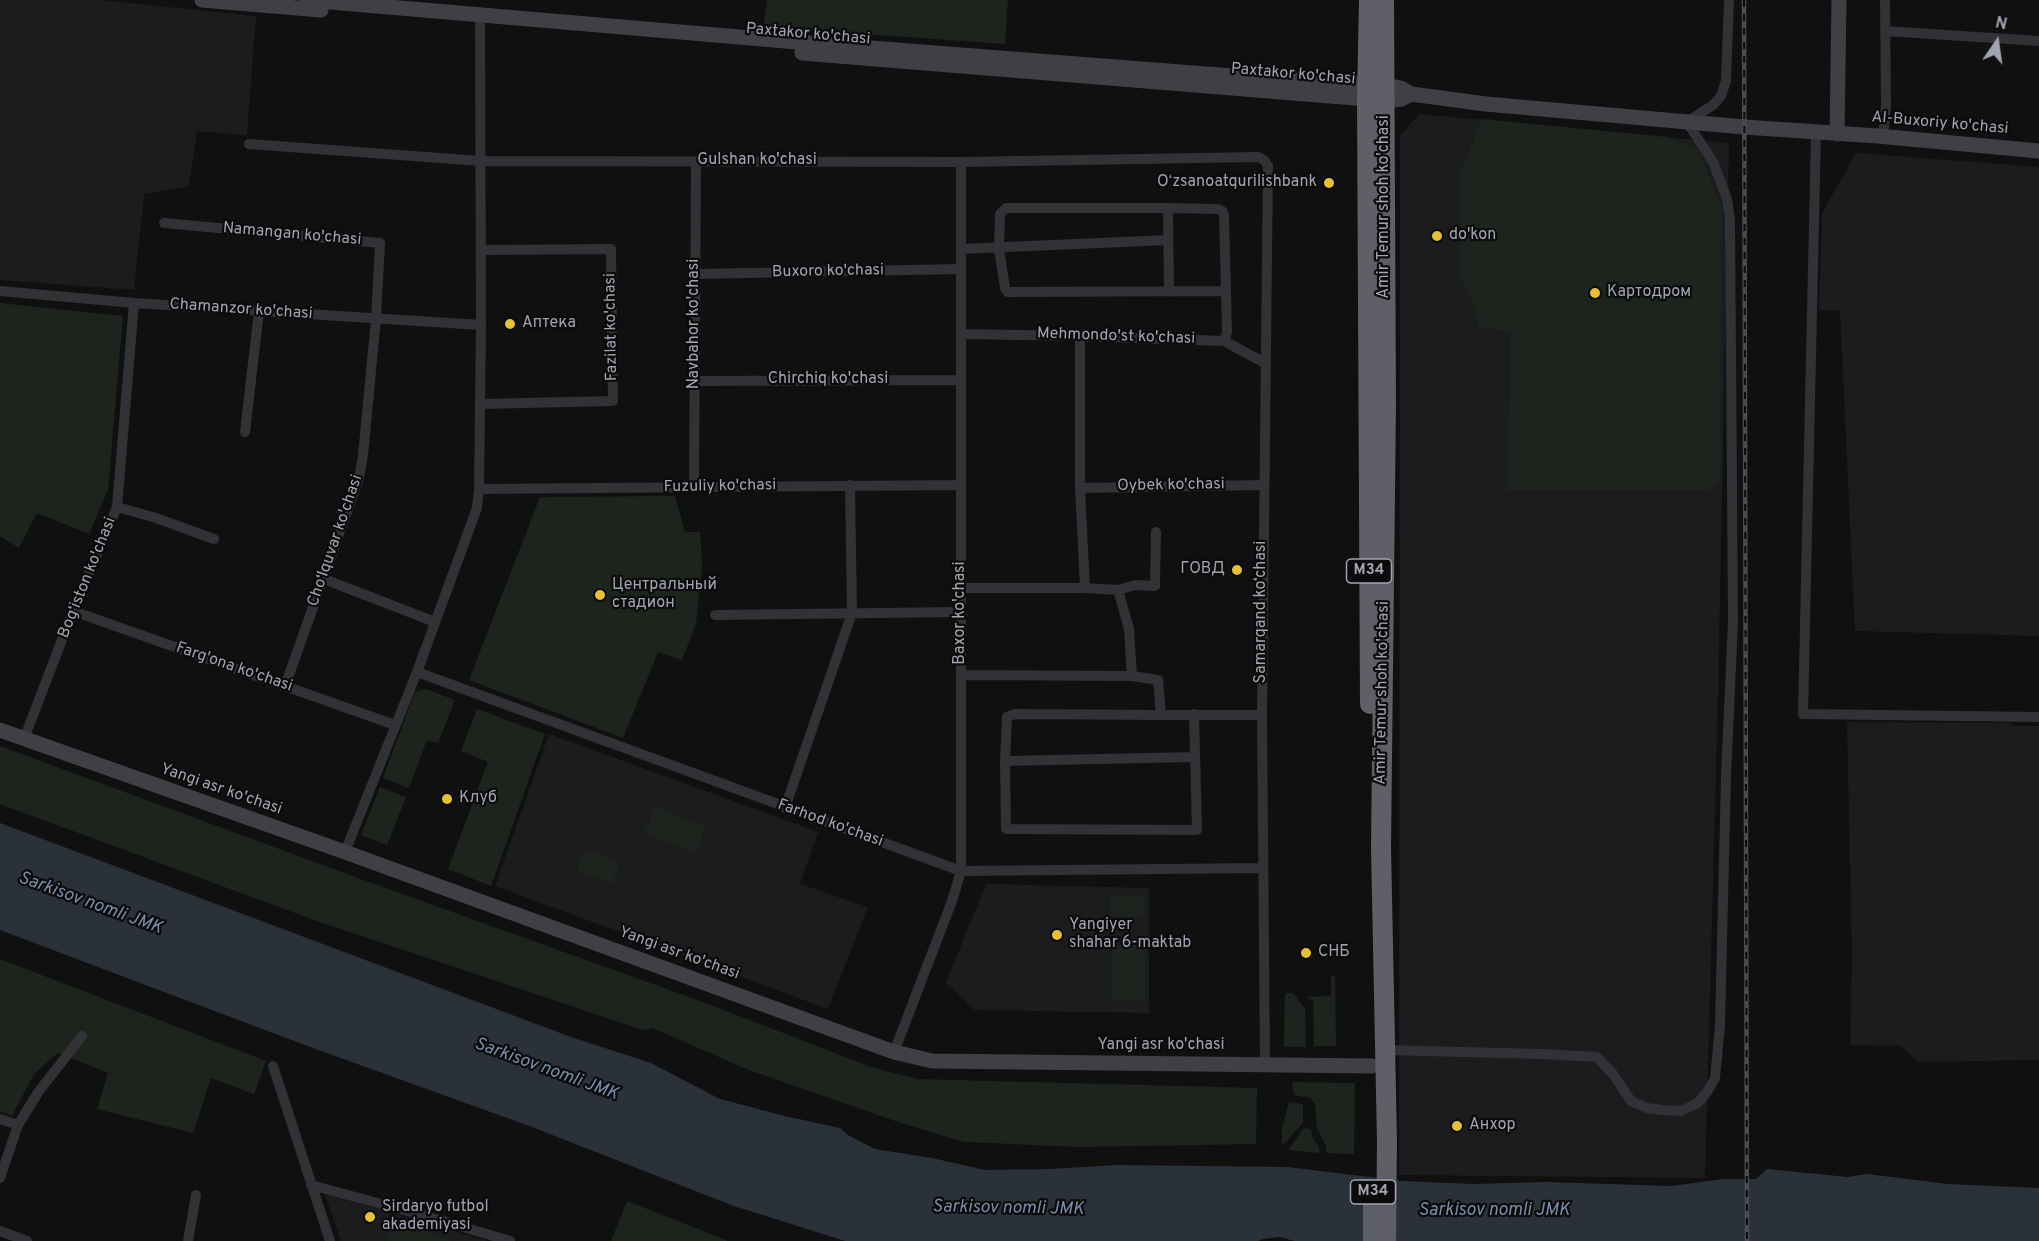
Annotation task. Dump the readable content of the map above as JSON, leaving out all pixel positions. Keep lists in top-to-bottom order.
{
  "streets": {
    "highway": ["Amir Temur shoh ko'chasi", "M34"],
    "main road": ["Paxtakor ko'chasi", "Al-Buxoriy ko'chasi", "Yangi asr ko'chasi"],
    "street": [
      "Gulshan ko'chasi",
      "Namangan ko'chasi",
      "Buxoro ko'chasi",
      "Chamanzor ko'chasi",
      "Navbahor ko'chasi",
      "Fazilat ko'chasi",
      "Mehmondo'st ko'chasi",
      "Chirchiq ko'chasi",
      "Oybek ko'chasi",
      "Fuzuliy ko'chasi",
      "Cho‘lquvar ko'chasi",
      "Bog‘iston ko'chasi",
      "Samarqand ko‘chasi",
      "Baxor ko'chasi",
      "Farg'ona ko'chasi",
      "Farhod ko'chasi"
    ]
  },
  "crossings": [
    ["Paxtakor ko'chasi", "Al-Buxoriy ko'chasi"],
    ["Paxtakor ko'chasi", "Amir Temur shoh ko'chasi"],
    ["Gulshan ko'chasi", "Navbahor ko'chasi"],
    ["Gulshan ko'chasi", "Samarqand ko‘chasi"],
    ["Gulshan ko'chasi", "Baxor ko'chasi"],
    ["Amir Temur shoh ko'chasi", "Yangi asr ko'chasi"],
    ["Namangan ko'chasi", "Chamanzor ko'chasi"],
    ["Namangan ko'chasi", "Cho‘lquvar ko'chasi"],
    ["Buxoro ko'chasi", "Navbahor ko'chasi"],
    ["Buxoro ko'chasi", "Baxor ko'chasi"],
    ["Chamanzor ko'chasi", "Cho‘lquvar ko'chasi"],
    ["Chamanzor ko'chasi", "Bog‘iston ko'chasi"],
    ["Navbahor ko'chasi", "Chirchiq ko'chasi"],
    ["Navbahor ko'chasi", "Fuzuliy ko'chasi"],
    ["Mehmondo'st ko'chasi", "Samarqand ko‘chasi"],
    ["Mehmondo'st ko'chasi", "Baxor ko'chasi"],
    ["Chirchiq ko'chasi", "Baxor ko'chasi"],
    ["Oybek ko'chasi", "Samarqand ko‘chasi"],
    ["Fuzuliy ko'chasi", "Baxor ko'chasi"],
    ["Cho‘lquvar ko'chasi", "Farg'ona ko'chasi"],
    ["Bog‘iston ko'chasi", "Farg'ona ko'chasi"],
    ["Bog‘iston ko'chasi", "Yangi asr ko'chasi"],
    ["Samarqand ko‘chasi", "Yangi asr ko'chasi"],
    ["Samarqand ko‘chasi", "Farhod ko'chasi"],
    ["Baxor ko'chasi", "Yangi asr ko'chasi"],
    ["Baxor ko'chasi", "Farhod ko'chasi"]
  ],
  "water": ["Sarkisov nomli JMK"],
  "places": [
    "Oʻzsanoatqurilishbank",
    "do'kon",
    "Картодром",
    "Аптека",
    "ГОВД",
    "Центральный стадион",
    "Клуб",
    "Yangiyer shahar 6-maktab",
    "СНБ",
    "Анхор",
    "Sirdaryo futbol akademiyasi"
  ],
  "north": "top"
}
